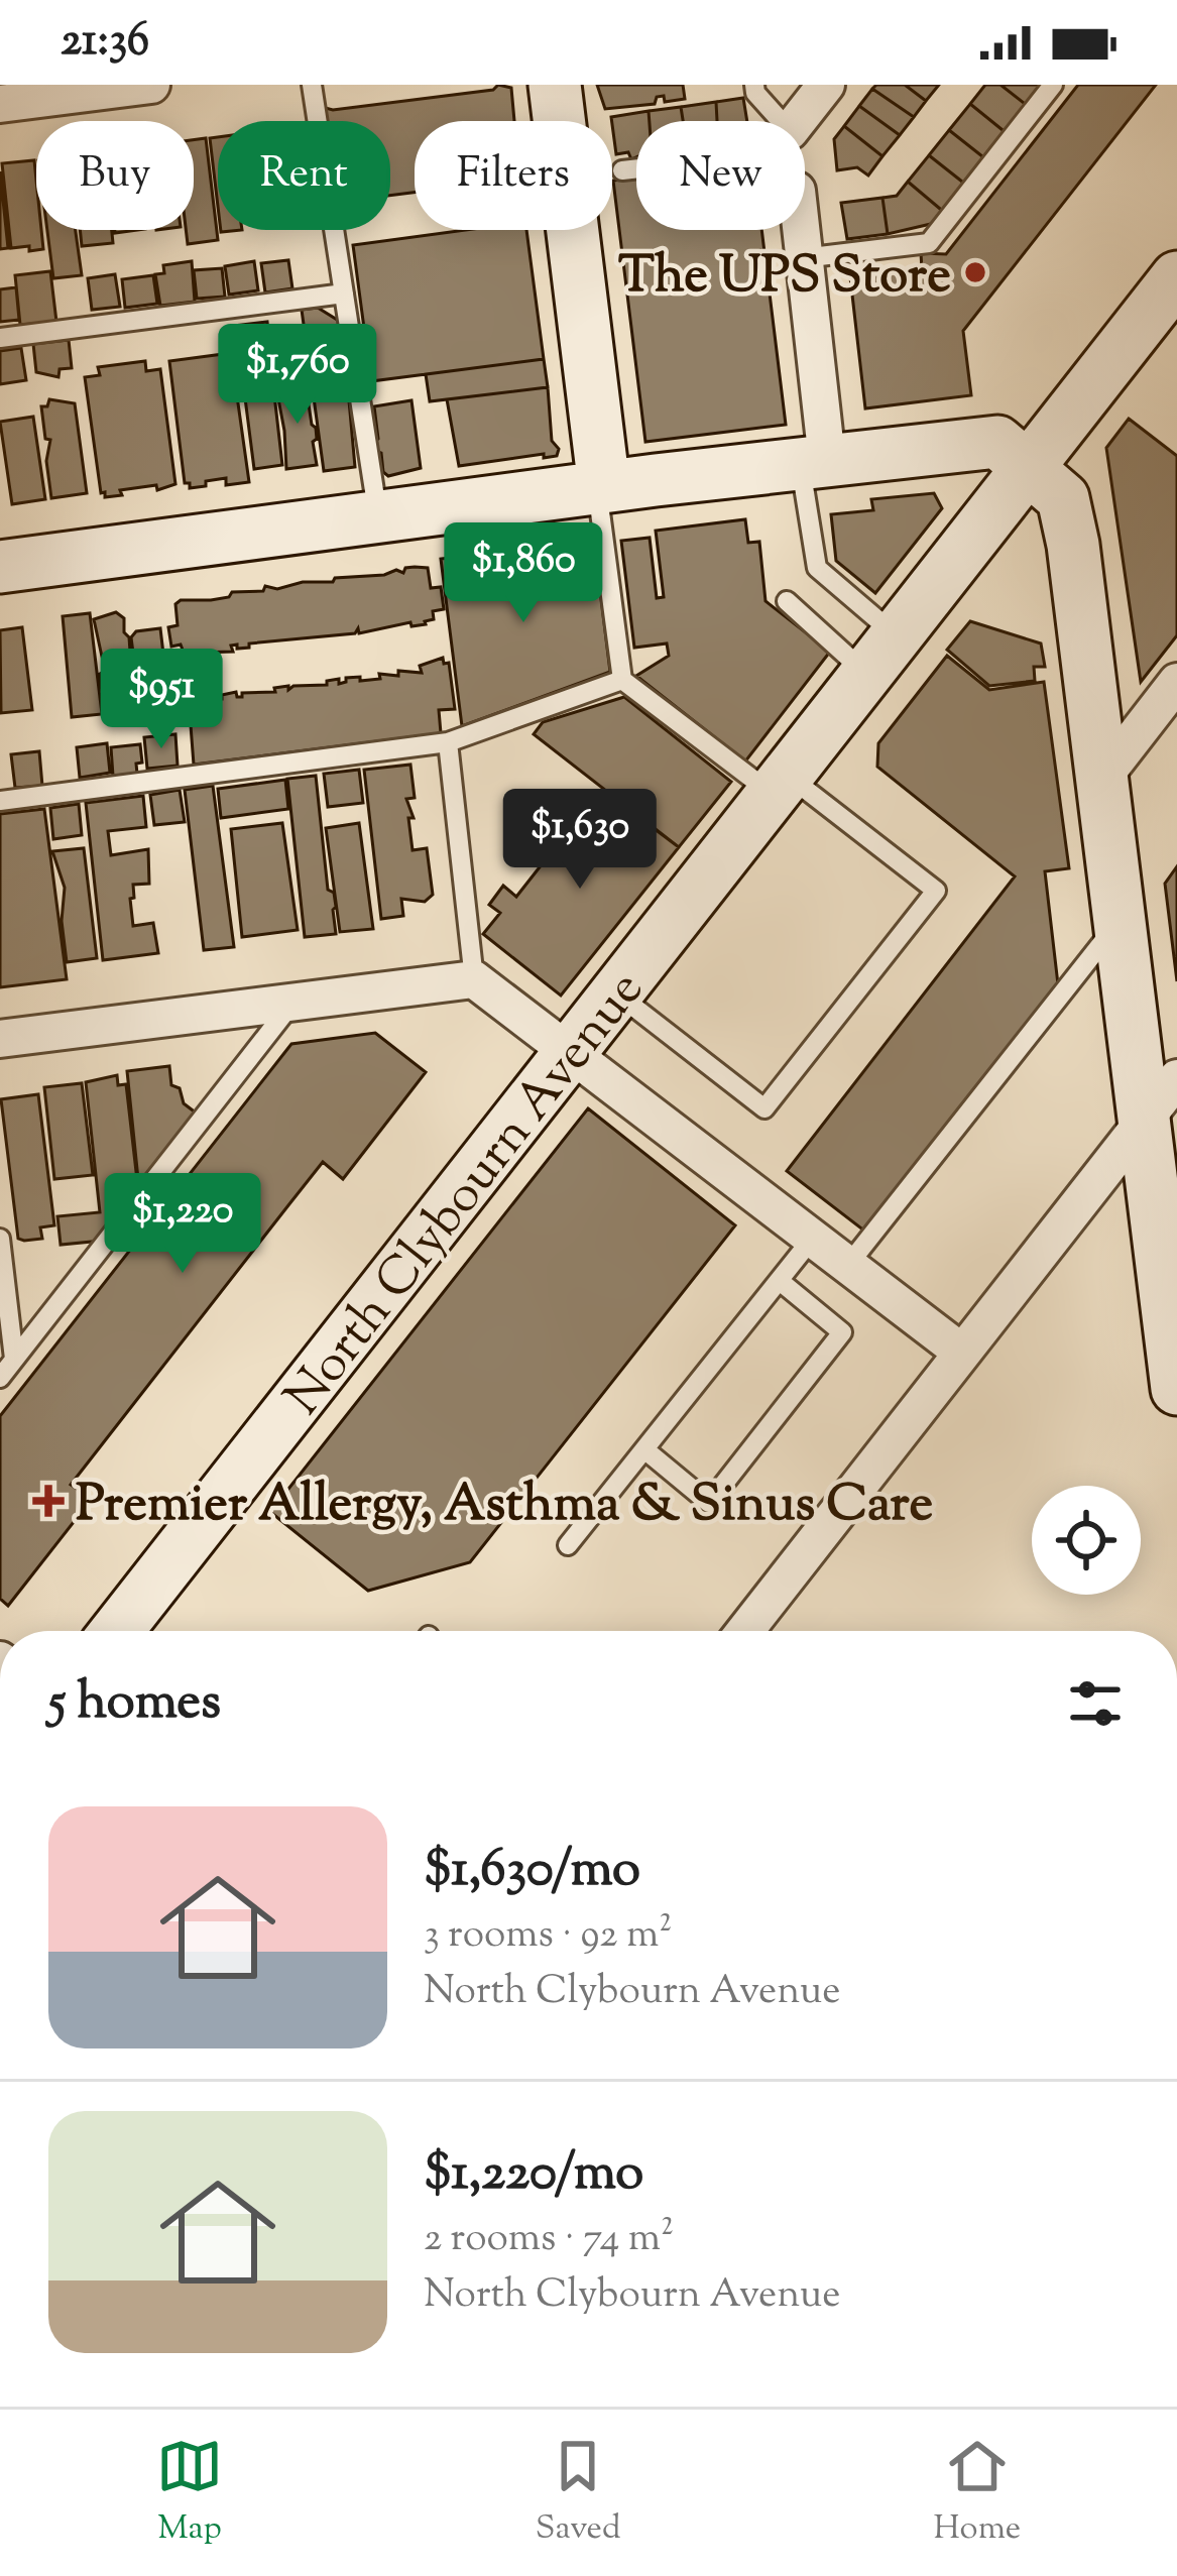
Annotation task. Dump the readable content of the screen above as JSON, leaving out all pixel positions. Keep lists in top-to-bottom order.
{
  "streets": {
    "main road": ["North Clybourn Avenue"]
  },
  "places": {
    "other": ["The UPS Store"],
    "health": ["Premier Allergy, Asthma & Sinus Care"]
  },
  "page": {
    "status": "21:36",
    "chip": [
      "Buy",
      "Rent",
      "Filters",
      "New"
    ],
    "price": [
      "$1,760",
      "$1,860",
      "$951",
      "$1,630",
      "$1,220"
    ],
    "heading": "5 homes",
    "list": [
      {
        "name": "$1,630/mo",
        "note": "3 rooms · 92 m² · North Clybourn Avenue"
      },
      {
        "name": "$1,220/mo",
        "note": "2 rooms · 74 m² · North Clybourn Avenue"
      }
    ],
    "tabs": ["Map", "Saved", "Home"]
  }
}
